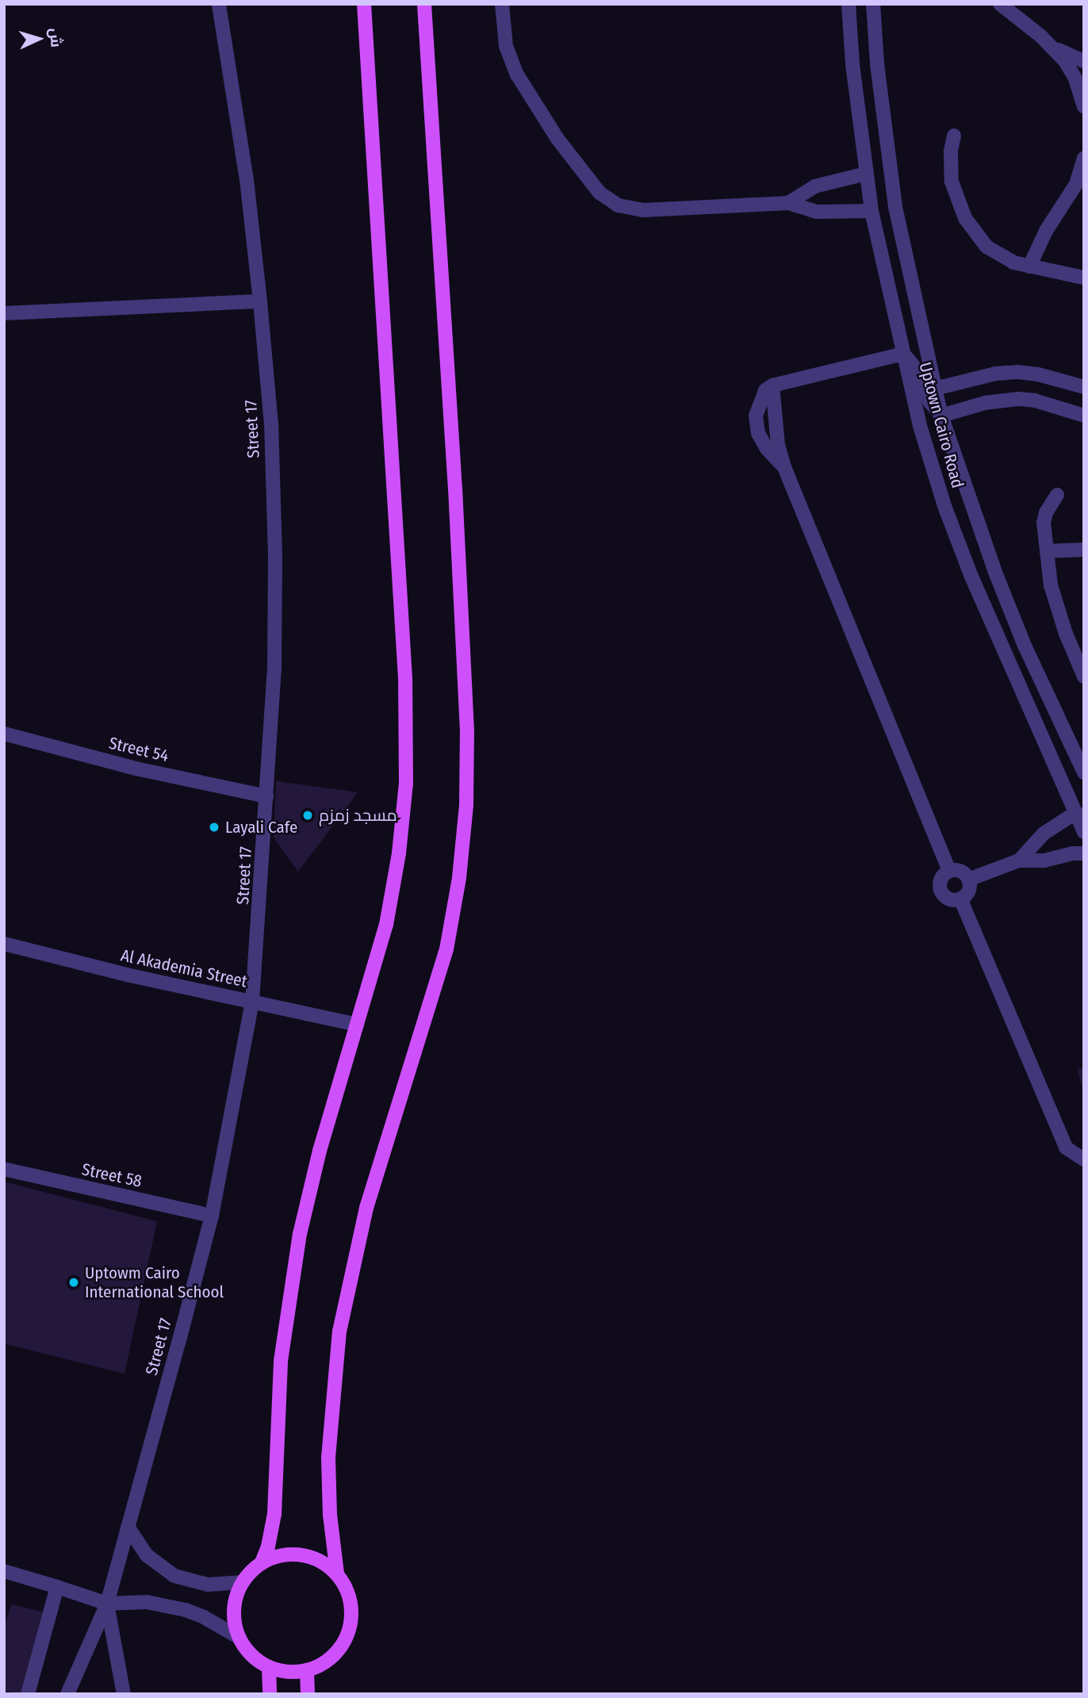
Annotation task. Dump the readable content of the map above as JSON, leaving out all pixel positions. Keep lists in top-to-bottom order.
{
  "streets": {
    "street": [
      "Uptown Cairo Road",
      "Street 17",
      "Street 54",
      "Al Akademia Street",
      "Street 58"
    ]
  },
  "crossings": [
    ["Street 17", "Street 54"],
    ["Street 17", "Al Akademia Street"],
    ["Street 17", "Street 58"]
  ],
  "places": ["مسجد زمزم", "Layali Cafe", "Uptowm Cairo International School"],
  "north": "right"
}
